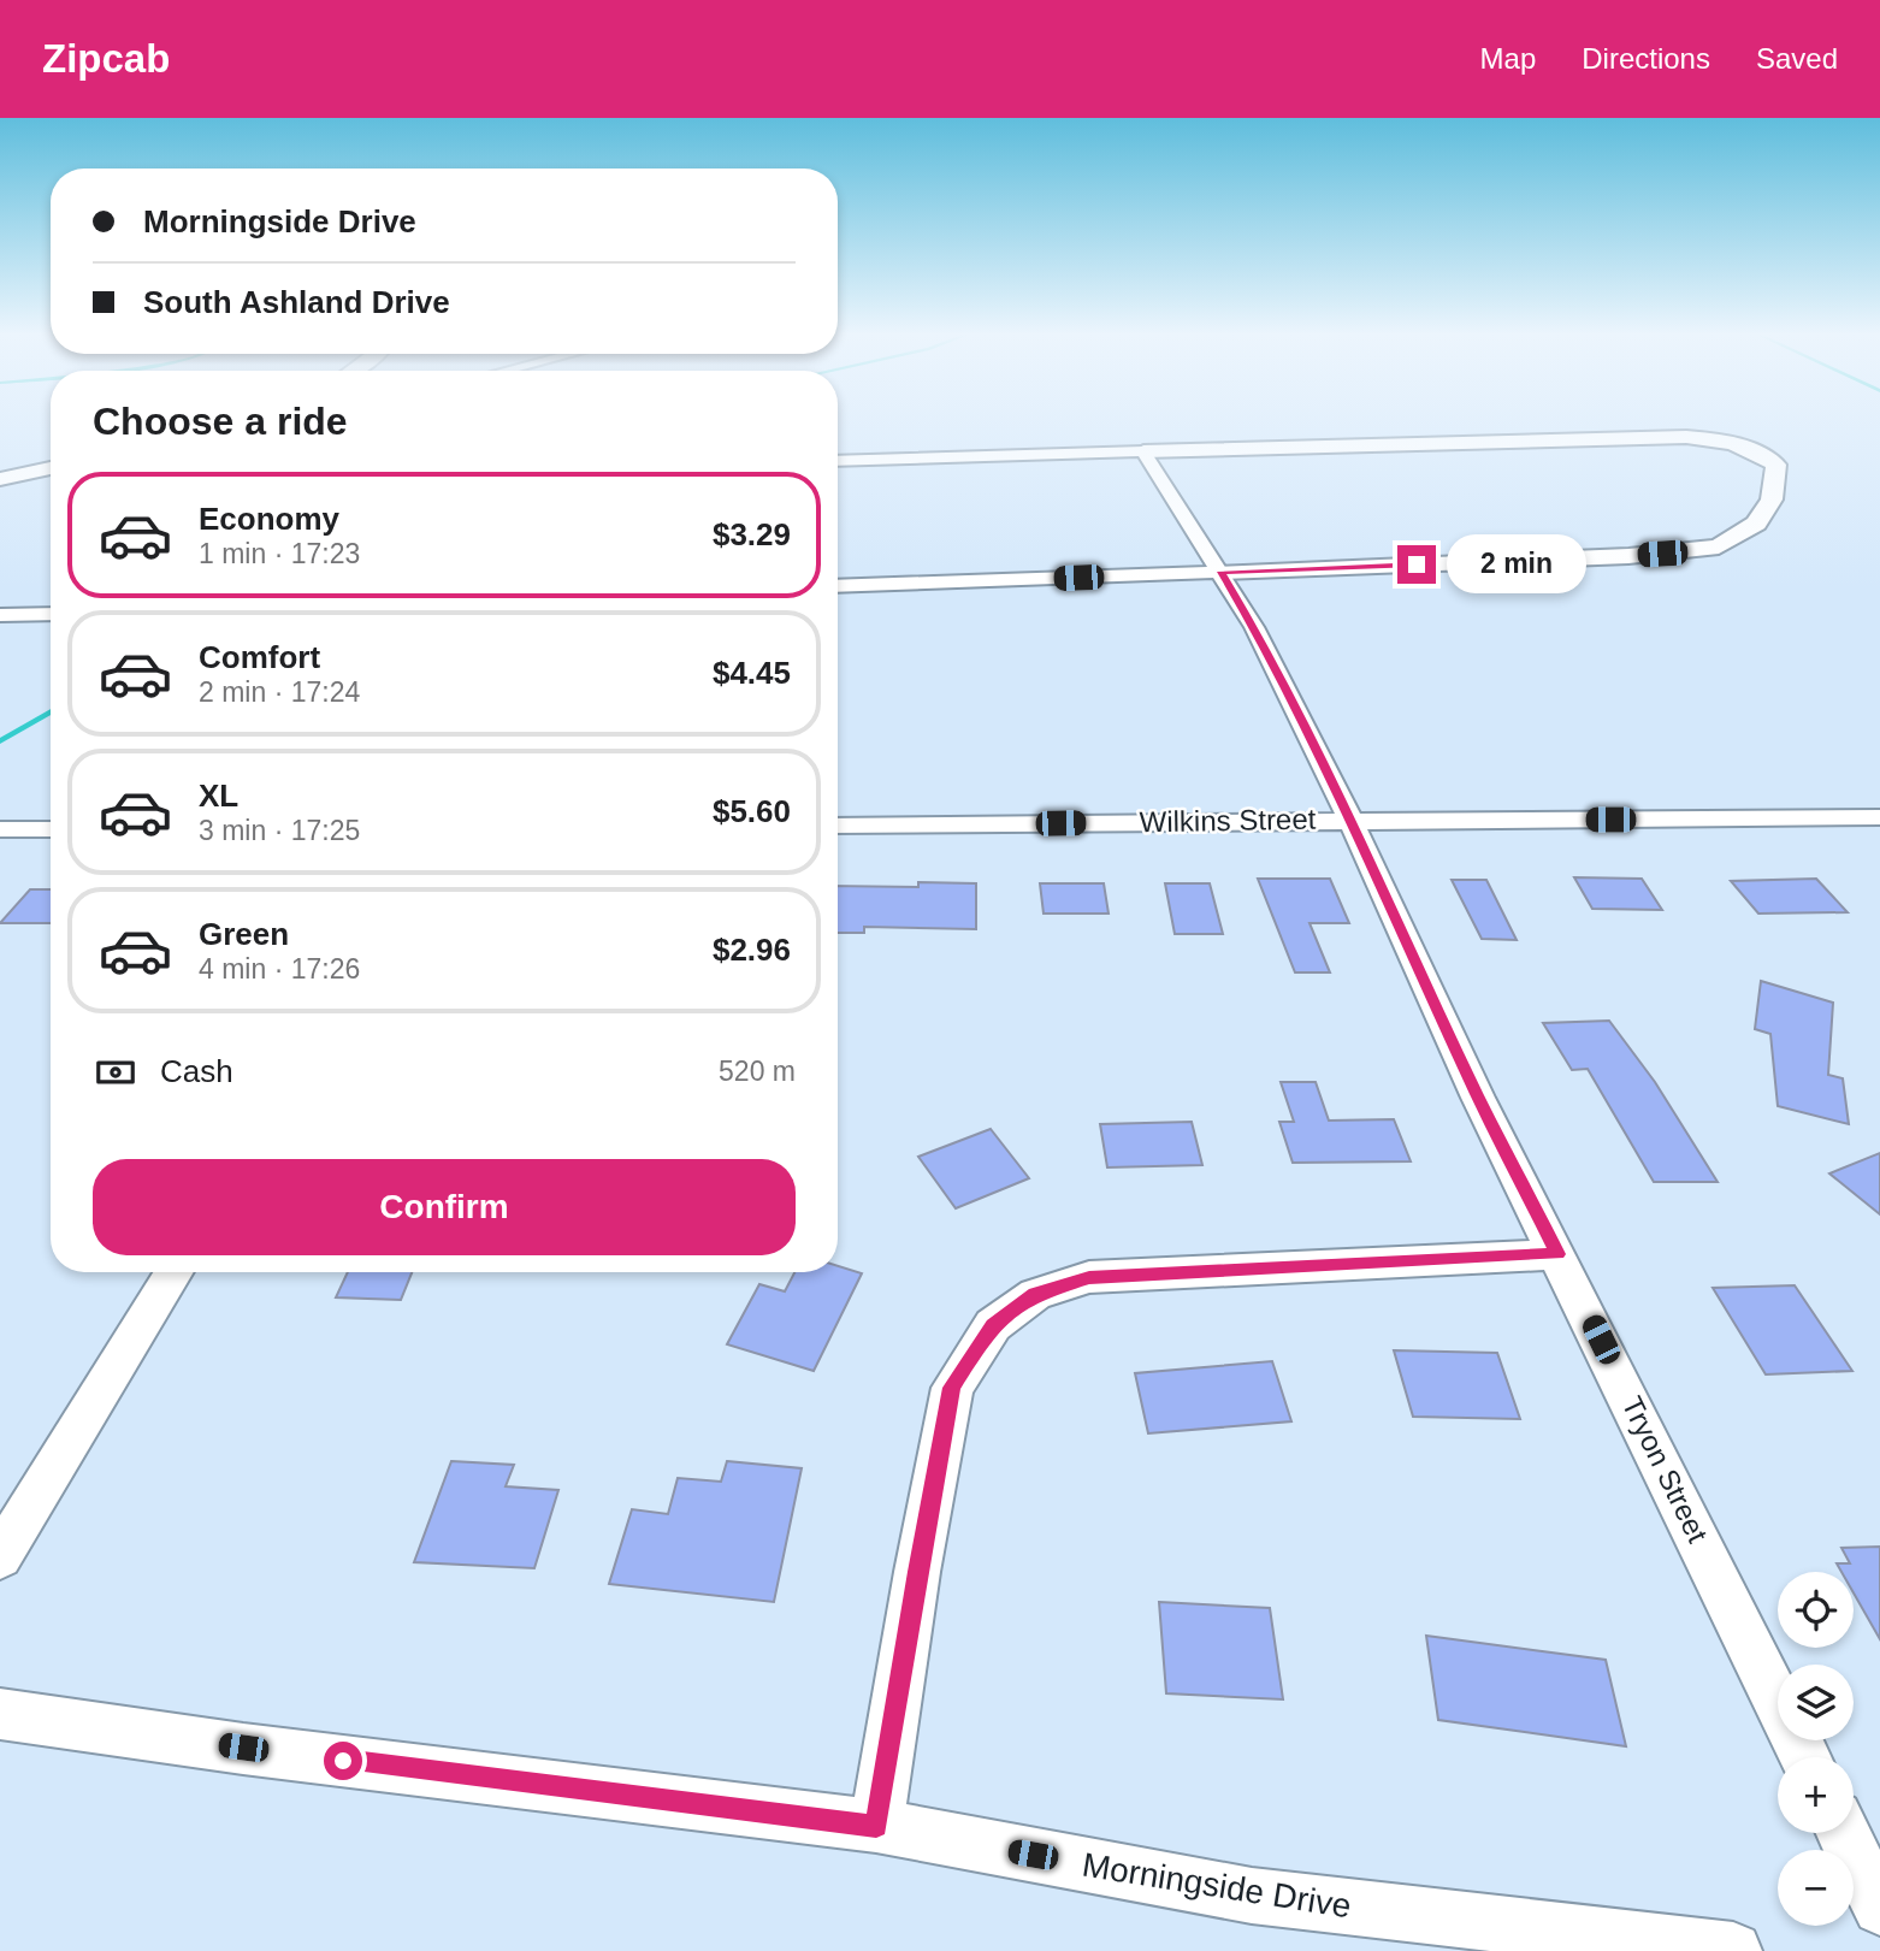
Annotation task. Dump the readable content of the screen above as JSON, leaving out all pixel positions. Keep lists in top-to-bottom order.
{
  "streets": {
    "street": ["Wilkins Street", "Tryon Street", "Morningside Drive"]
  },
  "crossings": [
    ["Wilkins Street", "Tryon Street"]
  ],
  "page": {
    "header": "Zipcab",
    "nav": ["Map", "Directions", "Saved"],
    "banner": ["Morningside Drive", "South Ashland Drive"],
    "heading": "Choose a ride",
    "list": [
      {
        "name": "Economy",
        "note": "1 min · 17:23",
        "value": "$3.29"
      },
      {
        "name": "Comfort",
        "note": "2 min · 17:24",
        "value": "$4.45"
      },
      {
        "name": "XL",
        "note": "3 min · 17:25",
        "value": "$5.60"
      },
      {
        "name": "Green",
        "note": "4 min · 17:26",
        "value": "$2.96"
      }
    ],
    "bubble": "2 min",
    "pay": ["Cash", "520 m"],
    "buttons": "Confirm",
    "map_buttons": ["+", "−"]
  }
}
